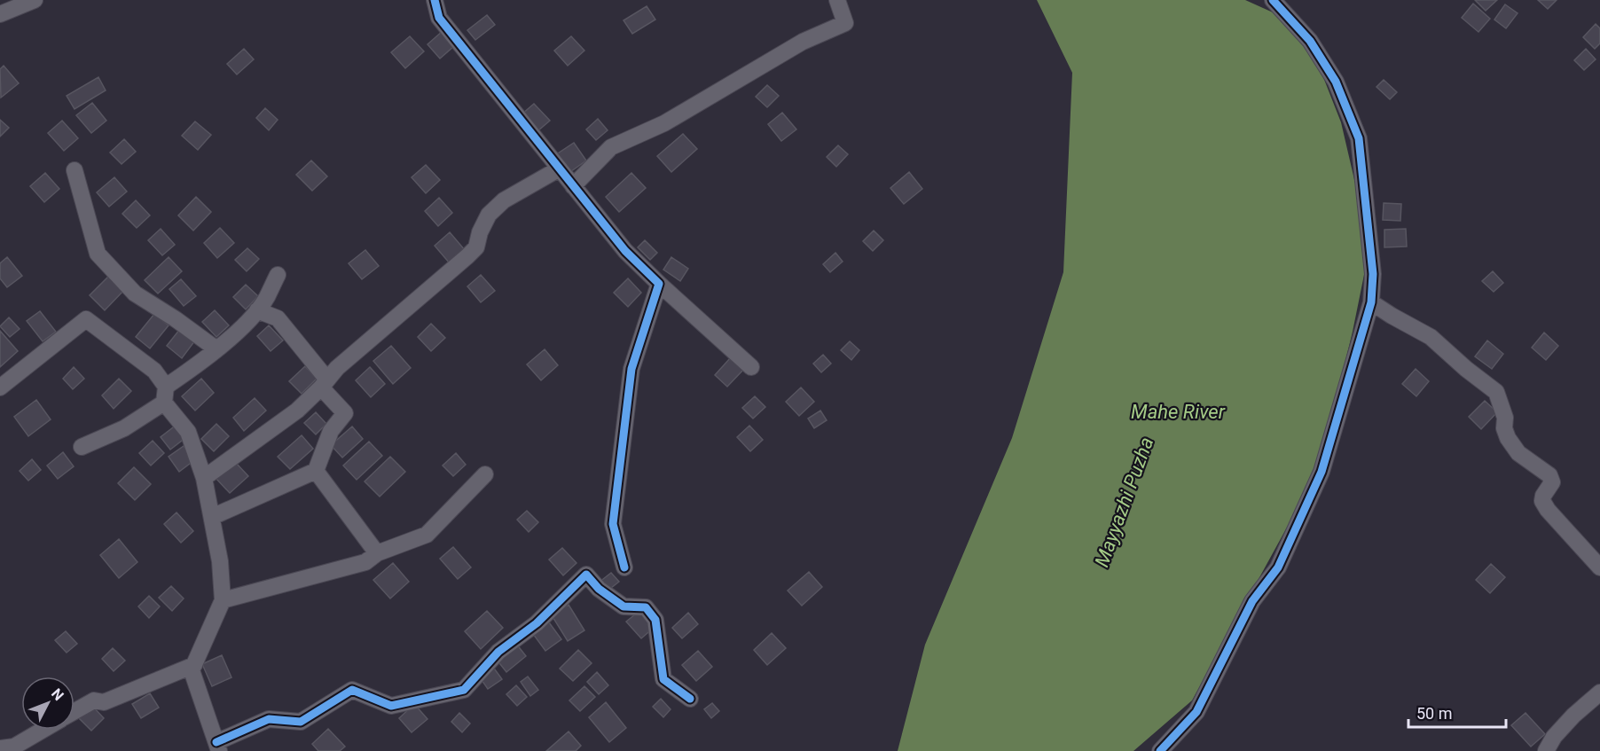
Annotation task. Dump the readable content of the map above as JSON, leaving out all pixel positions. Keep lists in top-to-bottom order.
{
  "water": ["Mahe River", "Mayyazhi Puzha"],
  "scale_bar": "50 m",
  "north": "top right"
}
